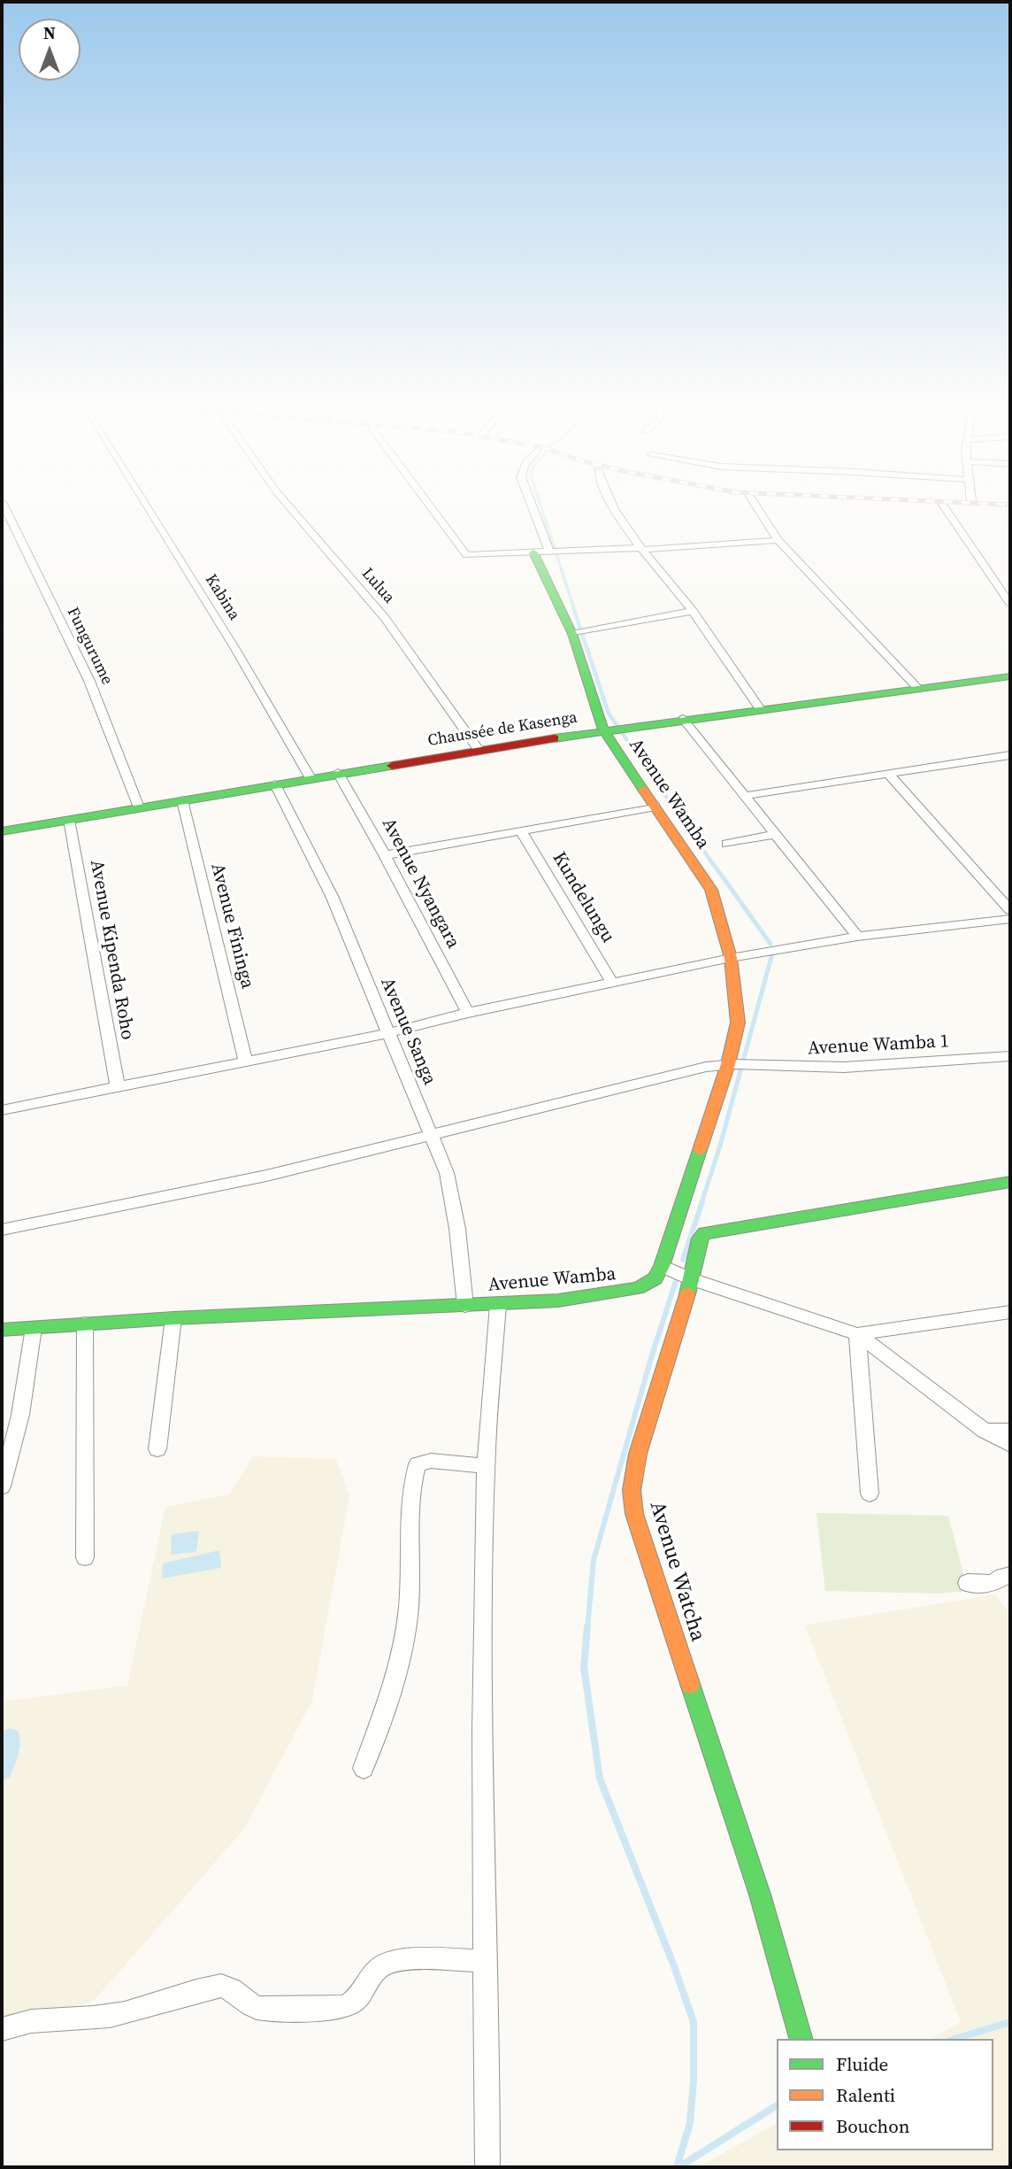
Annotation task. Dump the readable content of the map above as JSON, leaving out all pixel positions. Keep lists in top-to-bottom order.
{
  "streets": {
    "street": [
      "Lulua",
      "Kabina",
      "Fungurume",
      "Chaussée de Kasenga",
      "Avenue Wamba",
      "Avenue Nyangara",
      "Kundelungu",
      "Avenue Fininga",
      "Avenue Kipenda Roho",
      "Avenue Sanga",
      "Avenue Wamba 1",
      "Avenue Watcha"
    ]
  },
  "crossings": [
    ["Lulua", "Chaussée de Kasenga"],
    ["Kabina", "Chaussée de Kasenga"],
    ["Fungurume", "Chaussée de Kasenga"],
    ["Chaussée de Kasenga", "Avenue Wamba"],
    ["Chaussée de Kasenga", "Avenue Nyangara"],
    ["Chaussée de Kasenga", "Avenue Fininga"],
    ["Chaussée de Kasenga", "Avenue Kipenda Roho"],
    ["Chaussée de Kasenga", "Avenue Sanga"],
    ["Avenue Wamba", "Avenue Sanga"],
    ["Avenue Wamba", "Avenue Wamba 1"],
    ["Avenue Sanga", "Avenue Wamba 1"]
  ],
  "legend": ["Fluide", "Ralenti", "Bouchon"],
  "north": "top"
}
